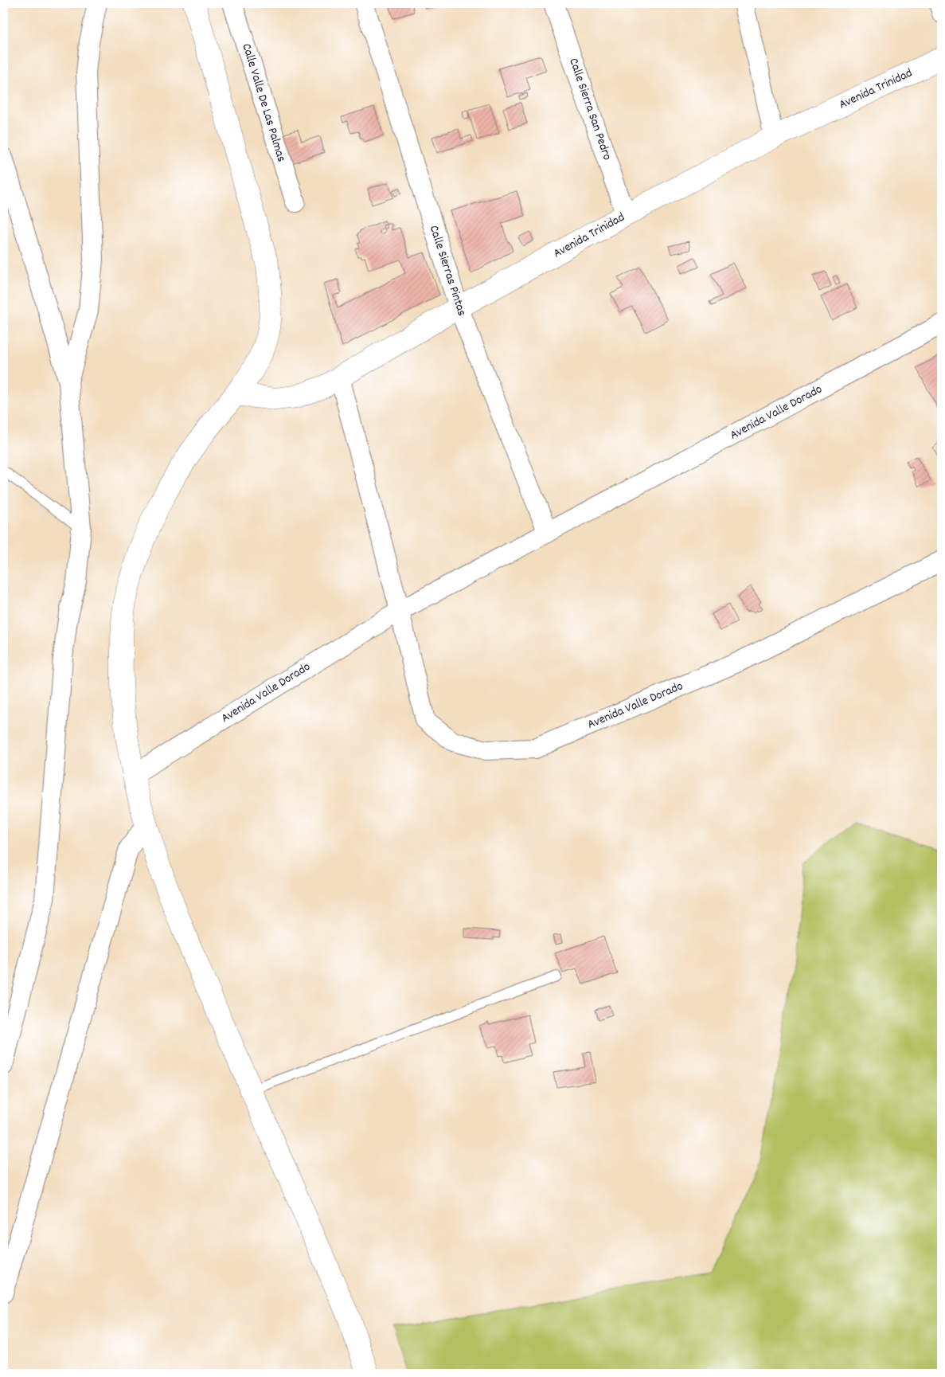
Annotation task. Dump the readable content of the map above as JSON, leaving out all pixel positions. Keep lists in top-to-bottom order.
{
  "streets": {
    "main road": ["Avenida Trinidad"],
    "street": [
      "Calle Valle De Las Palmas",
      "Calle Sierra San Pedro",
      "Calle Sierras Pintas",
      "Avenida Valle Dorado"
    ]
  },
  "crossings": [
    ["Avenida Trinidad", "Calle Sierra San Pedro"],
    ["Avenida Trinidad", "Calle Sierras Pintas"],
    ["Calle Sierras Pintas", "Avenida Valle Dorado"]
  ]
}
